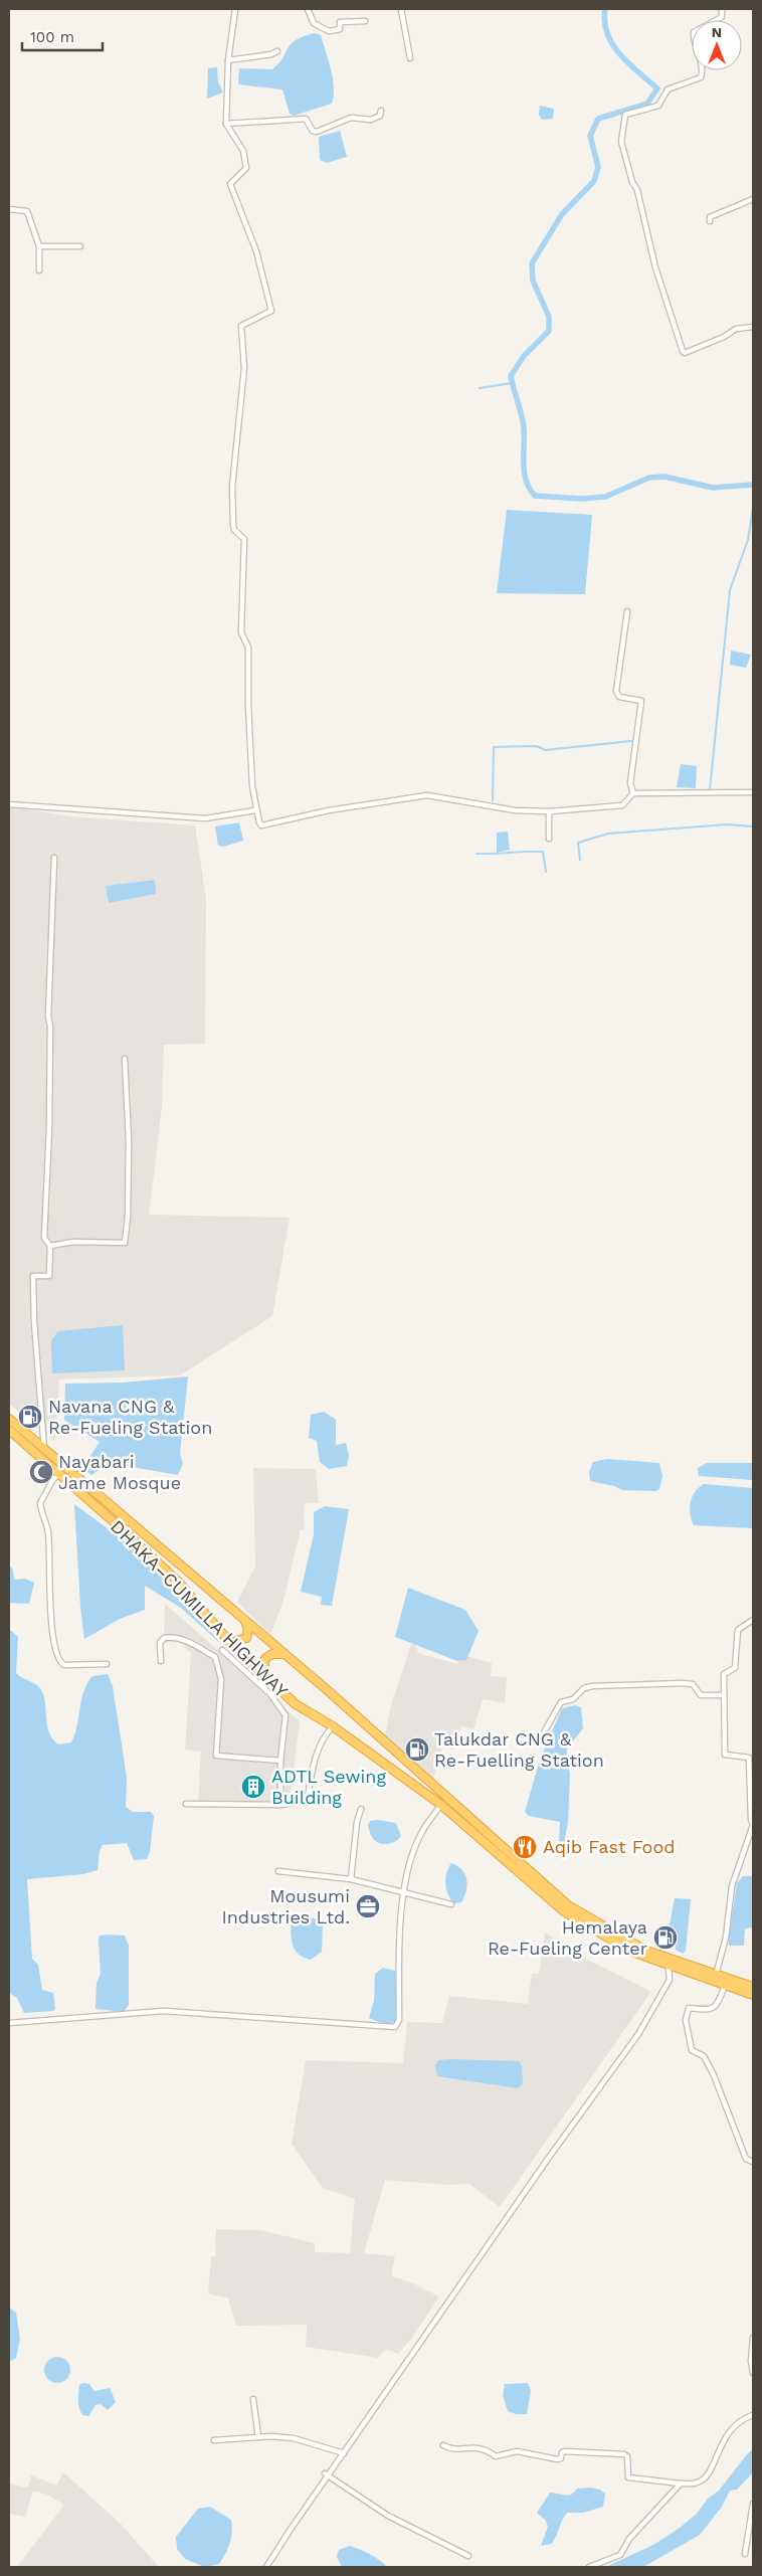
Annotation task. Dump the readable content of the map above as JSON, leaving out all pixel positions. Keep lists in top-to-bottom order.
{
  "streets": {
    "highway": ["DHAKA–CUMILLA HIGHWAY"]
  },
  "places": {
    "fuel station": ["Navana CNG & Re-Fueling Station", "Talukdar CNG & Re-Fuelling Station", "Hemalaya Re-Fueling Center"],
    "mosque": ["Nayabari Jame Mosque"],
    "building": ["ADTL Sewing Building"],
    "restaurant": ["Aqib Fast Food"],
    "office": ["Mousumi Industries Ltd."]
  },
  "scale_bar": "100 m",
  "north": "top"
}
